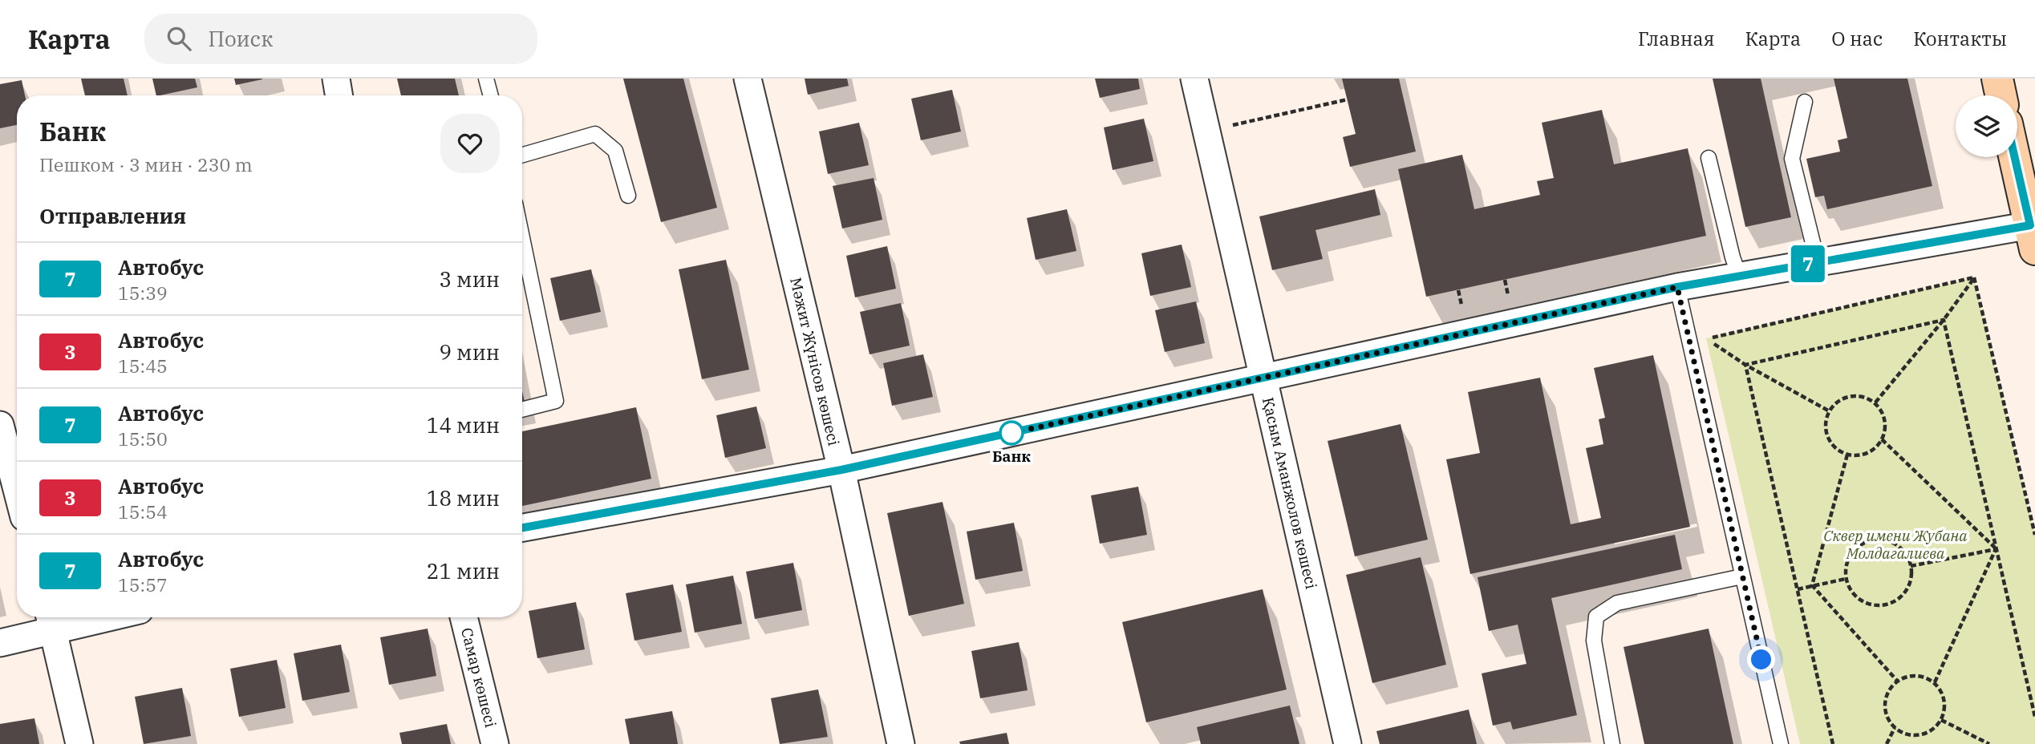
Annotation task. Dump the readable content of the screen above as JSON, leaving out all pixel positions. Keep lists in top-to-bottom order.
{
  "streets": {
    "street": ["Мәжит Жүнісов көшесі", "Қасым Аманжолов көшесі", "Самар көшесі"]
  },
  "parks": ["Сквер имени Жубана Молдагалиева"],
  "places": ["Банк"],
  "lines": ["bus line 7"],
  "page": {
    "header": "Карта",
    "search": "Поиск",
    "nav": [
      "Главная",
      "Карта",
      "О нас",
      "Контакты"
    ],
    "on_map": "7",
    "heading": [
      ["Банк", "Пешком · 3 мин · 230 m"],
      "Отправления"
    ],
    "list": [
      {
        "mark": "7",
        "name": "Автобус",
        "note": "15:39",
        "value": "3 мин"
      },
      {
        "mark": "3",
        "name": "Автобус",
        "note": "15:45",
        "value": "9 мин"
      },
      {
        "mark": "7",
        "name": "Автобус",
        "note": "15:50",
        "value": "14 мин"
      },
      {
        "mark": "3",
        "name": "Автобус",
        "note": "15:54",
        "value": "18 мин"
      },
      {
        "mark": "7",
        "name": "Автобус",
        "note": "15:57",
        "value": "21 мин"
      }
    ]
  }
}
